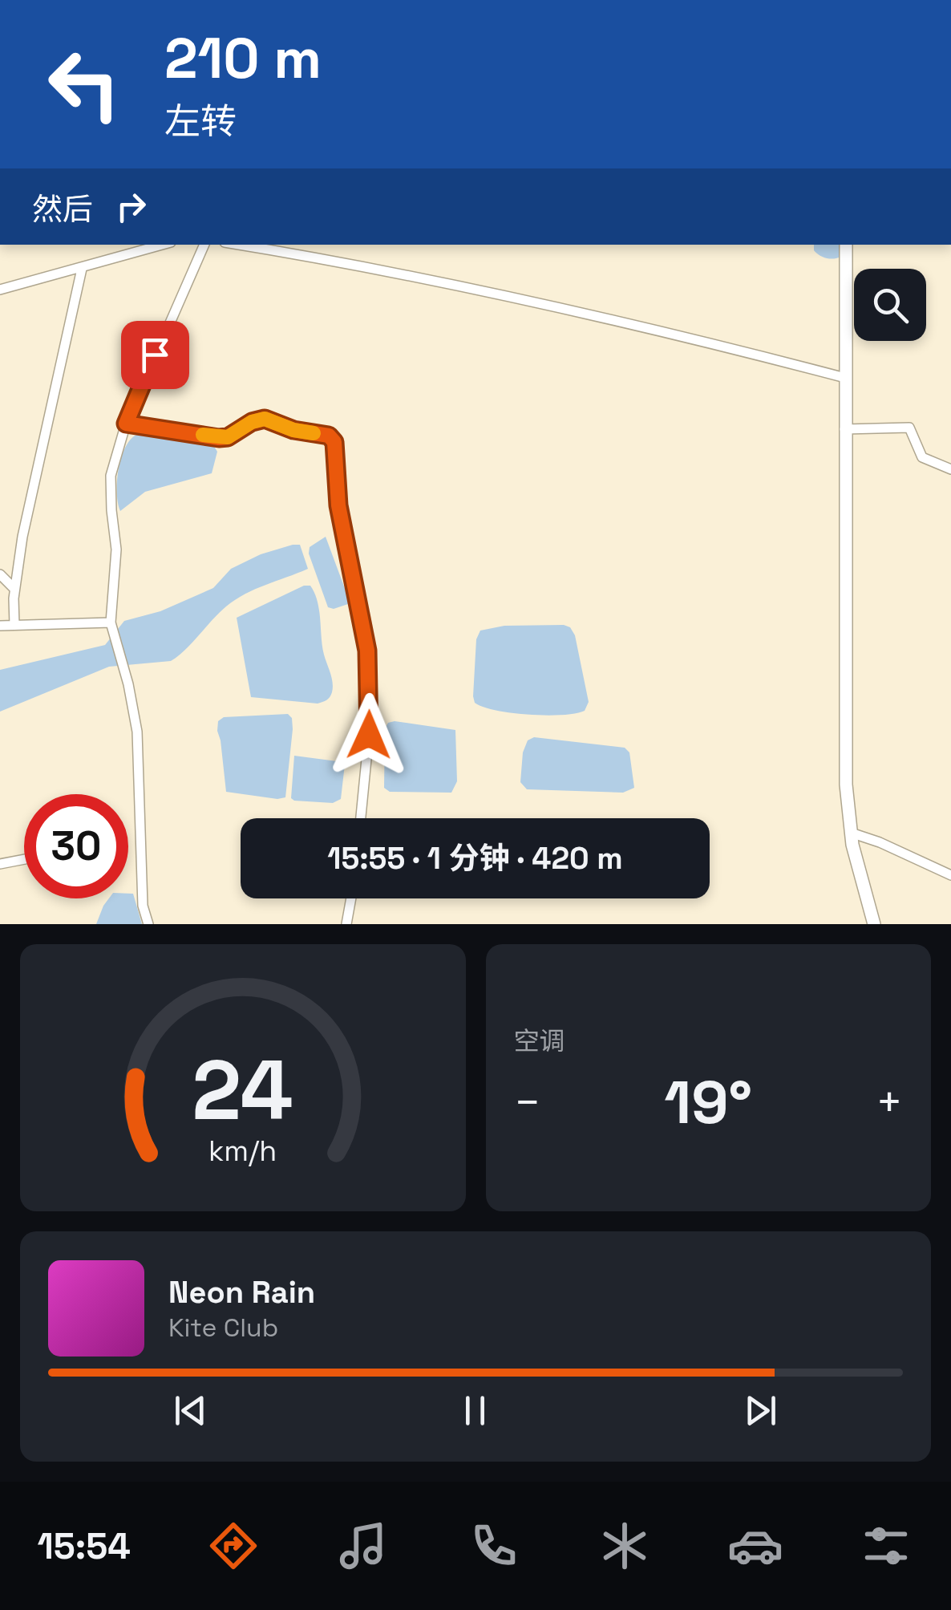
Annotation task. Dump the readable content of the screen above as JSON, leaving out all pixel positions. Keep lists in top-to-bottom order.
{
  "page": {
    "turn": ["210 m", "左转"],
    "then": "然后",
    "limit": "30",
    "trip": "15:55 · 1 分钟 · 420 m",
    "tile": "空调",
    "heat": ["−", "19°", "+"],
    "song": ["Neon Rain", "Kite Club"],
    "tabs": "15:54",
    "gauge": ["24", "km/h"]
  }
}
